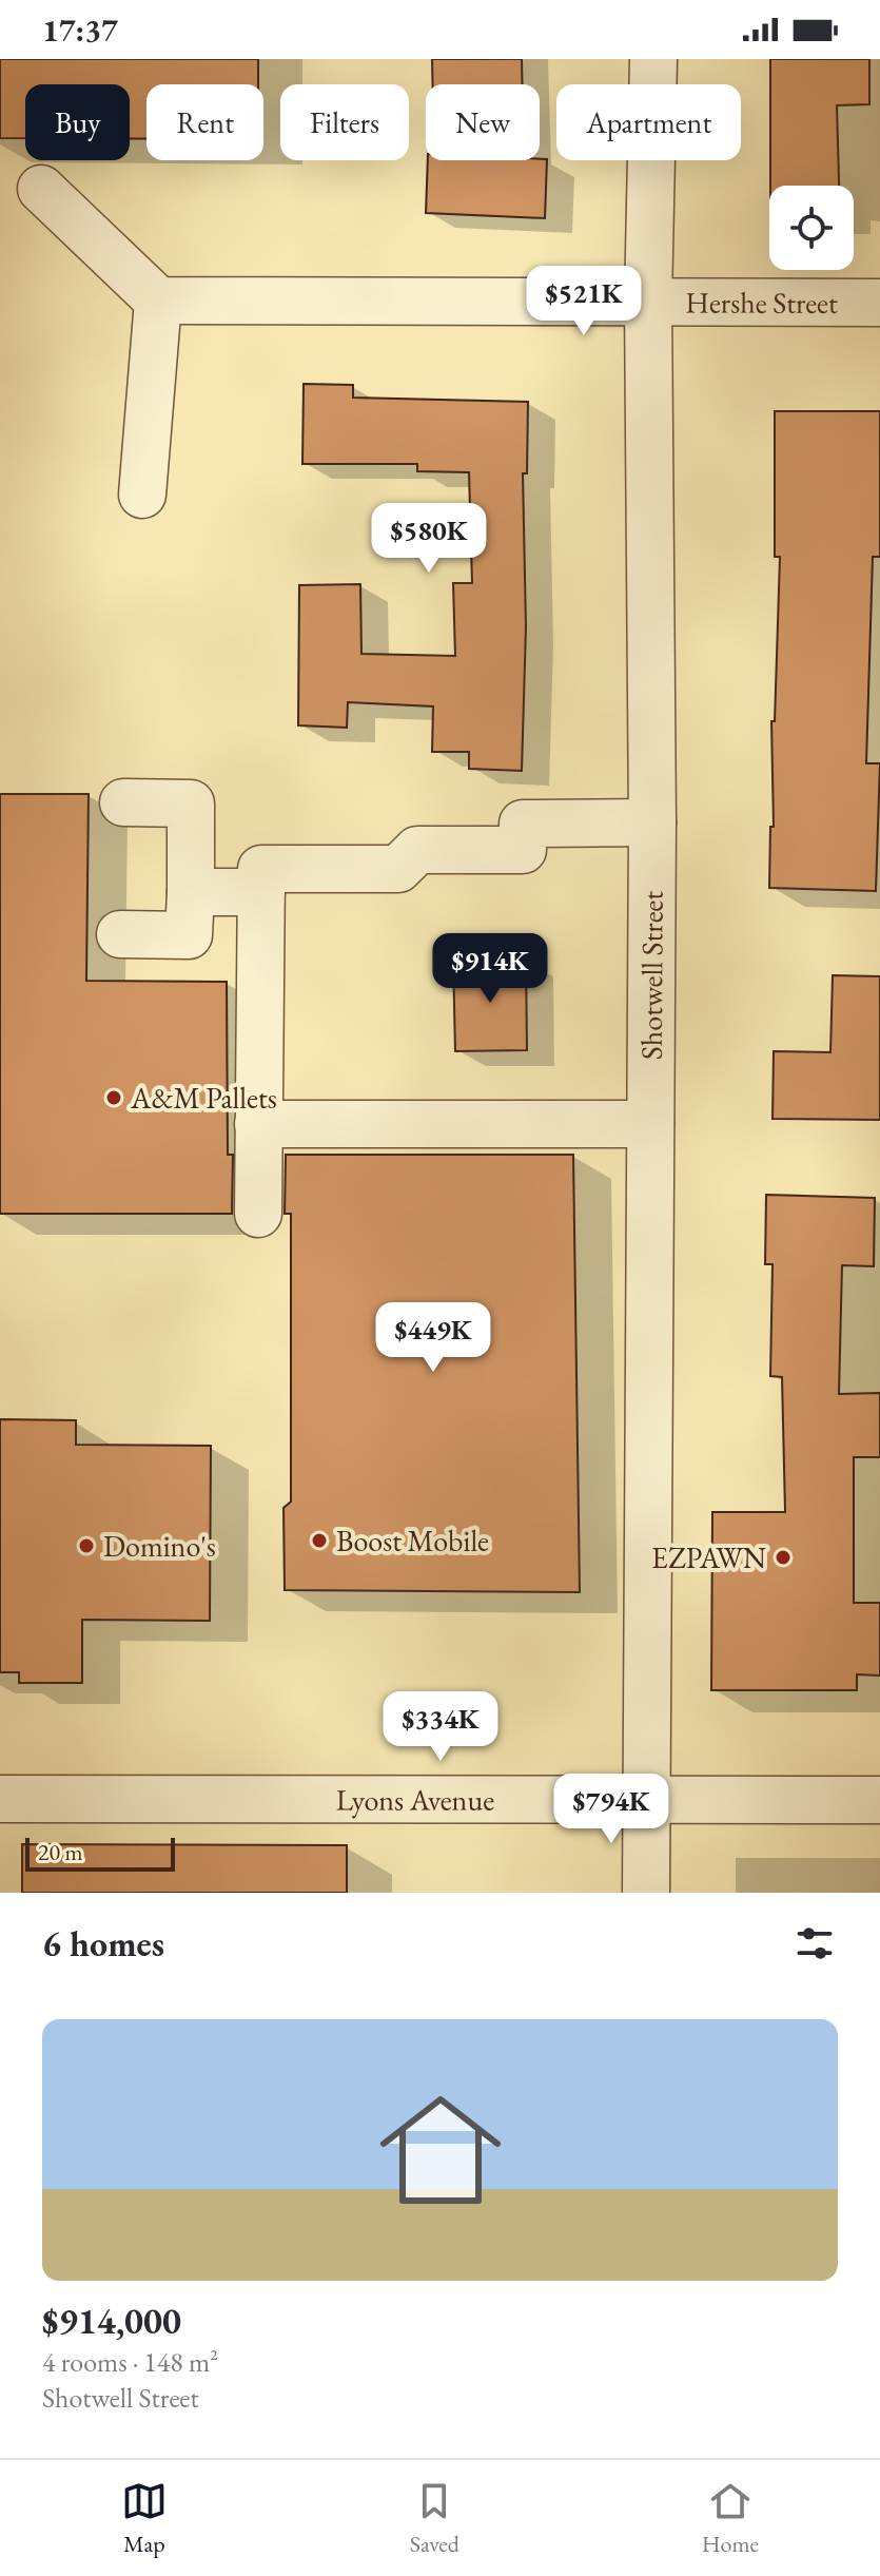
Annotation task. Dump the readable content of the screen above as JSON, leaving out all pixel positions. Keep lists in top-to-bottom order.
{
  "streets": {
    "street": ["Hershe Street", "Shotwell Street", "Lyons Avenue"]
  },
  "crossings": [
    ["Hershe Street", "Shotwell Street"],
    ["Shotwell Street", "Lyons Avenue"]
  ],
  "places": [
    "A&M Pallets",
    "Boost Mobile",
    "Domino's",
    "EZPAWN"
  ],
  "scale_bar": "20 m",
  "page": {
    "status": "17:37",
    "chip": [
      "Buy",
      "Rent",
      "Filters",
      "New",
      "Apartment"
    ],
    "price": [
      "$521K",
      "$580K",
      "$914K",
      "$449K",
      "$334K",
      "$794K"
    ],
    "scale": "20 m",
    "heading": "6 homes",
    "list": [
      {
        "name": "$914,000",
        "note": "4 rooms · 148 m² · Shotwell Street"
      }
    ],
    "tabs": ["Map", "Saved", "Home"]
  }
}
